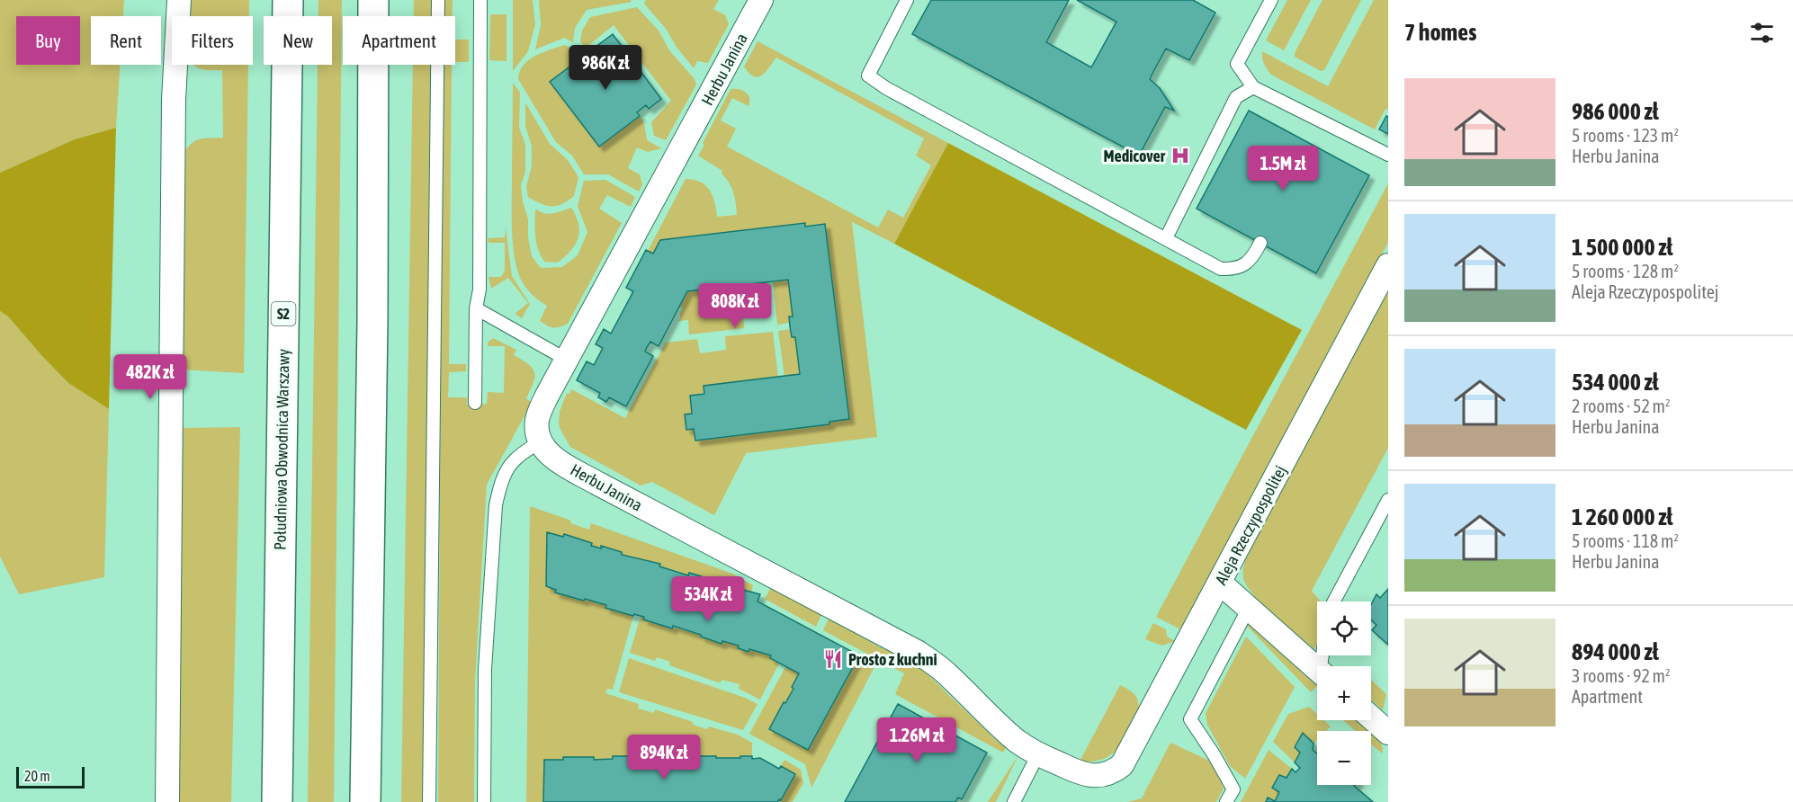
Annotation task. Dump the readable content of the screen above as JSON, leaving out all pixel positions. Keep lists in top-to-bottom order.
{
  "streets": {
    "highway": ["S2", "Południowa Obwodnica Warszawy"],
    "street": ["Herbu Janina", "Aleja Rzeczypospolitej"]
  },
  "crossings": [
    ["Herbu Janina", "Aleja Rzeczypospolitej"]
  ],
  "places": {
    "hospital": ["Medicover"],
    "restaurant": ["Prosto z kuchni"]
  },
  "scale_bar": "20 m",
  "page": {
    "heading": "7 homes",
    "chip": [
      "Buy",
      "Rent",
      "Filters",
      "New",
      "Apartment"
    ],
    "price": [
      "986K zł",
      "1.5M zł",
      "808K zł",
      "482K zł",
      "534K zł",
      "1.26M zł",
      "894K zł"
    ],
    "list": [
      {
        "name": "986 000 zł",
        "note": "5 rooms · 123 m² · Herbu Janina"
      },
      {
        "name": "1 500 000 zł",
        "note": "5 rooms · 128 m² · Aleja Rzeczypospolitej"
      },
      {
        "name": "534 000 zł",
        "note": "2 rooms · 52 m² · Herbu Janina"
      },
      {
        "name": "1 260 000 zł",
        "note": "5 rooms · 118 m² · Herbu Janina"
      },
      {
        "name": "894 000 zł",
        "note": "3 rooms · 92 m² · Apartment"
      }
    ],
    "map_buttons": ["+", "−"],
    "scale": "20 m"
  }
}
